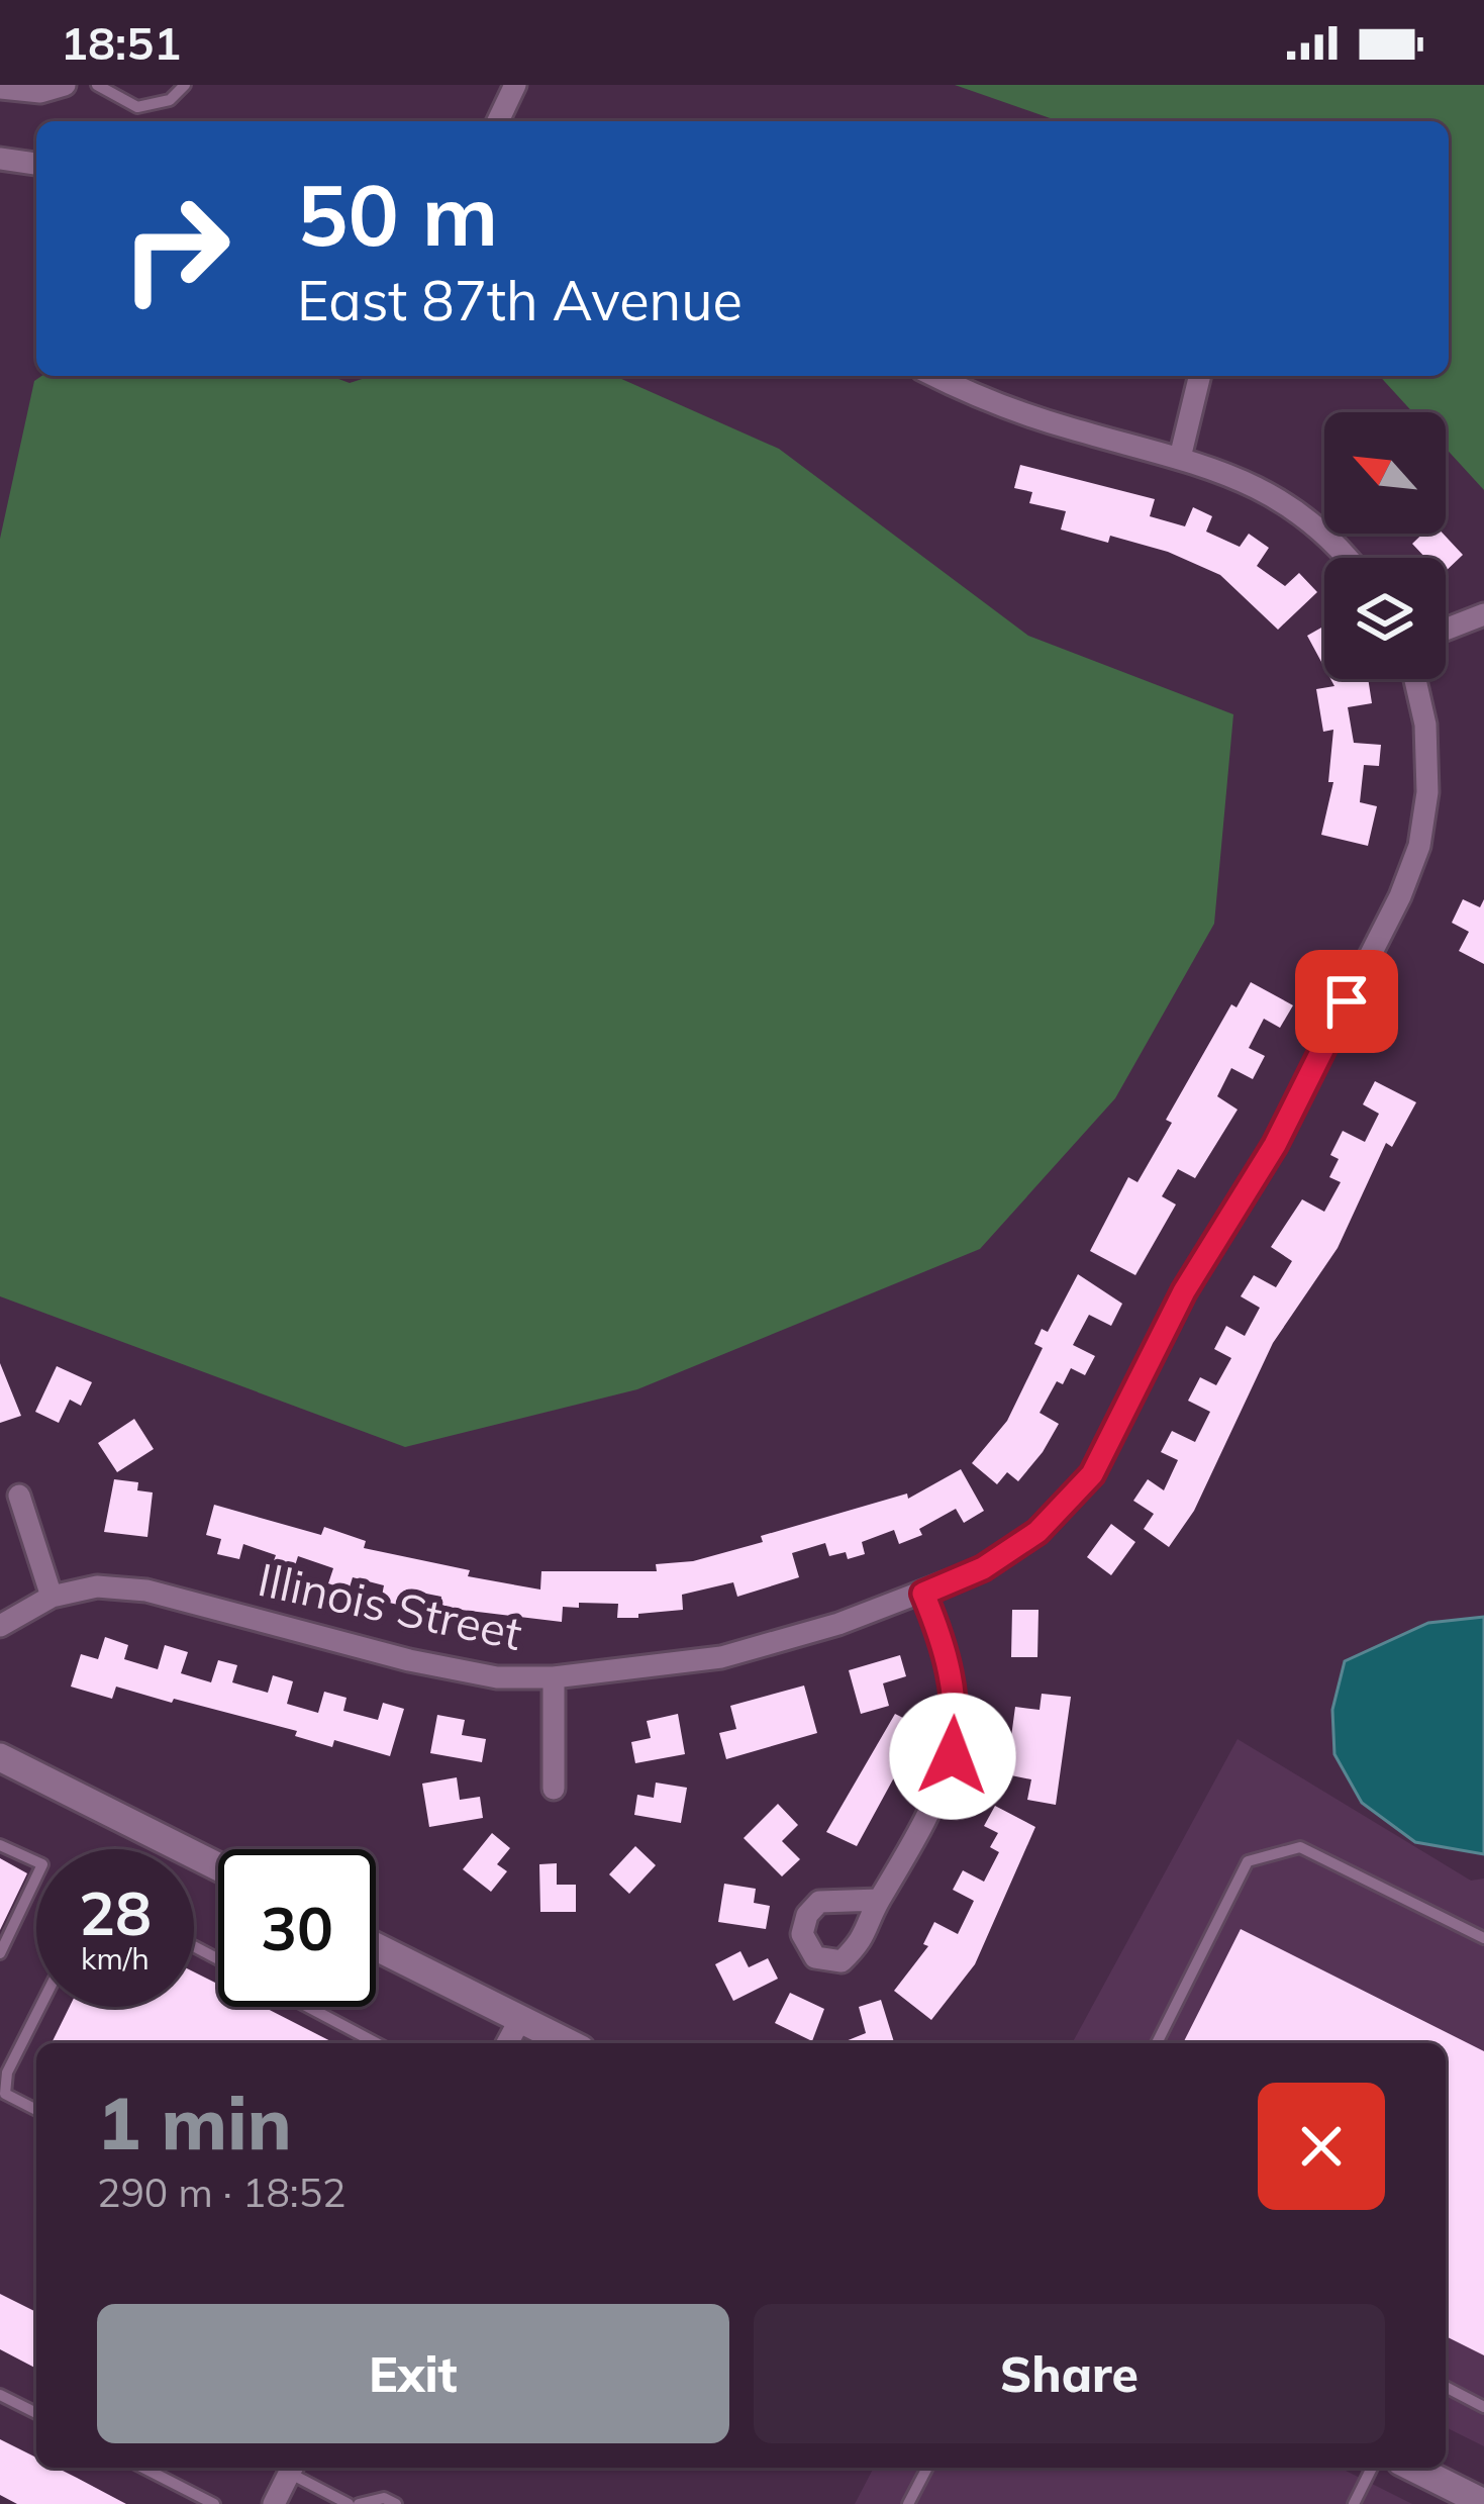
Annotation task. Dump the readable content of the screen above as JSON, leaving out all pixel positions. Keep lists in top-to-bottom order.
{
  "streets": {
    "street": ["Illinois Street"]
  },
  "north": "top left",
  "page": {
    "status": "18:51",
    "turn": ["50 m", "East 87th Avenue"],
    "speed": "28 km/h",
    "limit": "30",
    "heading": ["1 min", "290 m · 18:52"],
    "buttons": ["Exit", "Share"]
  }
}
